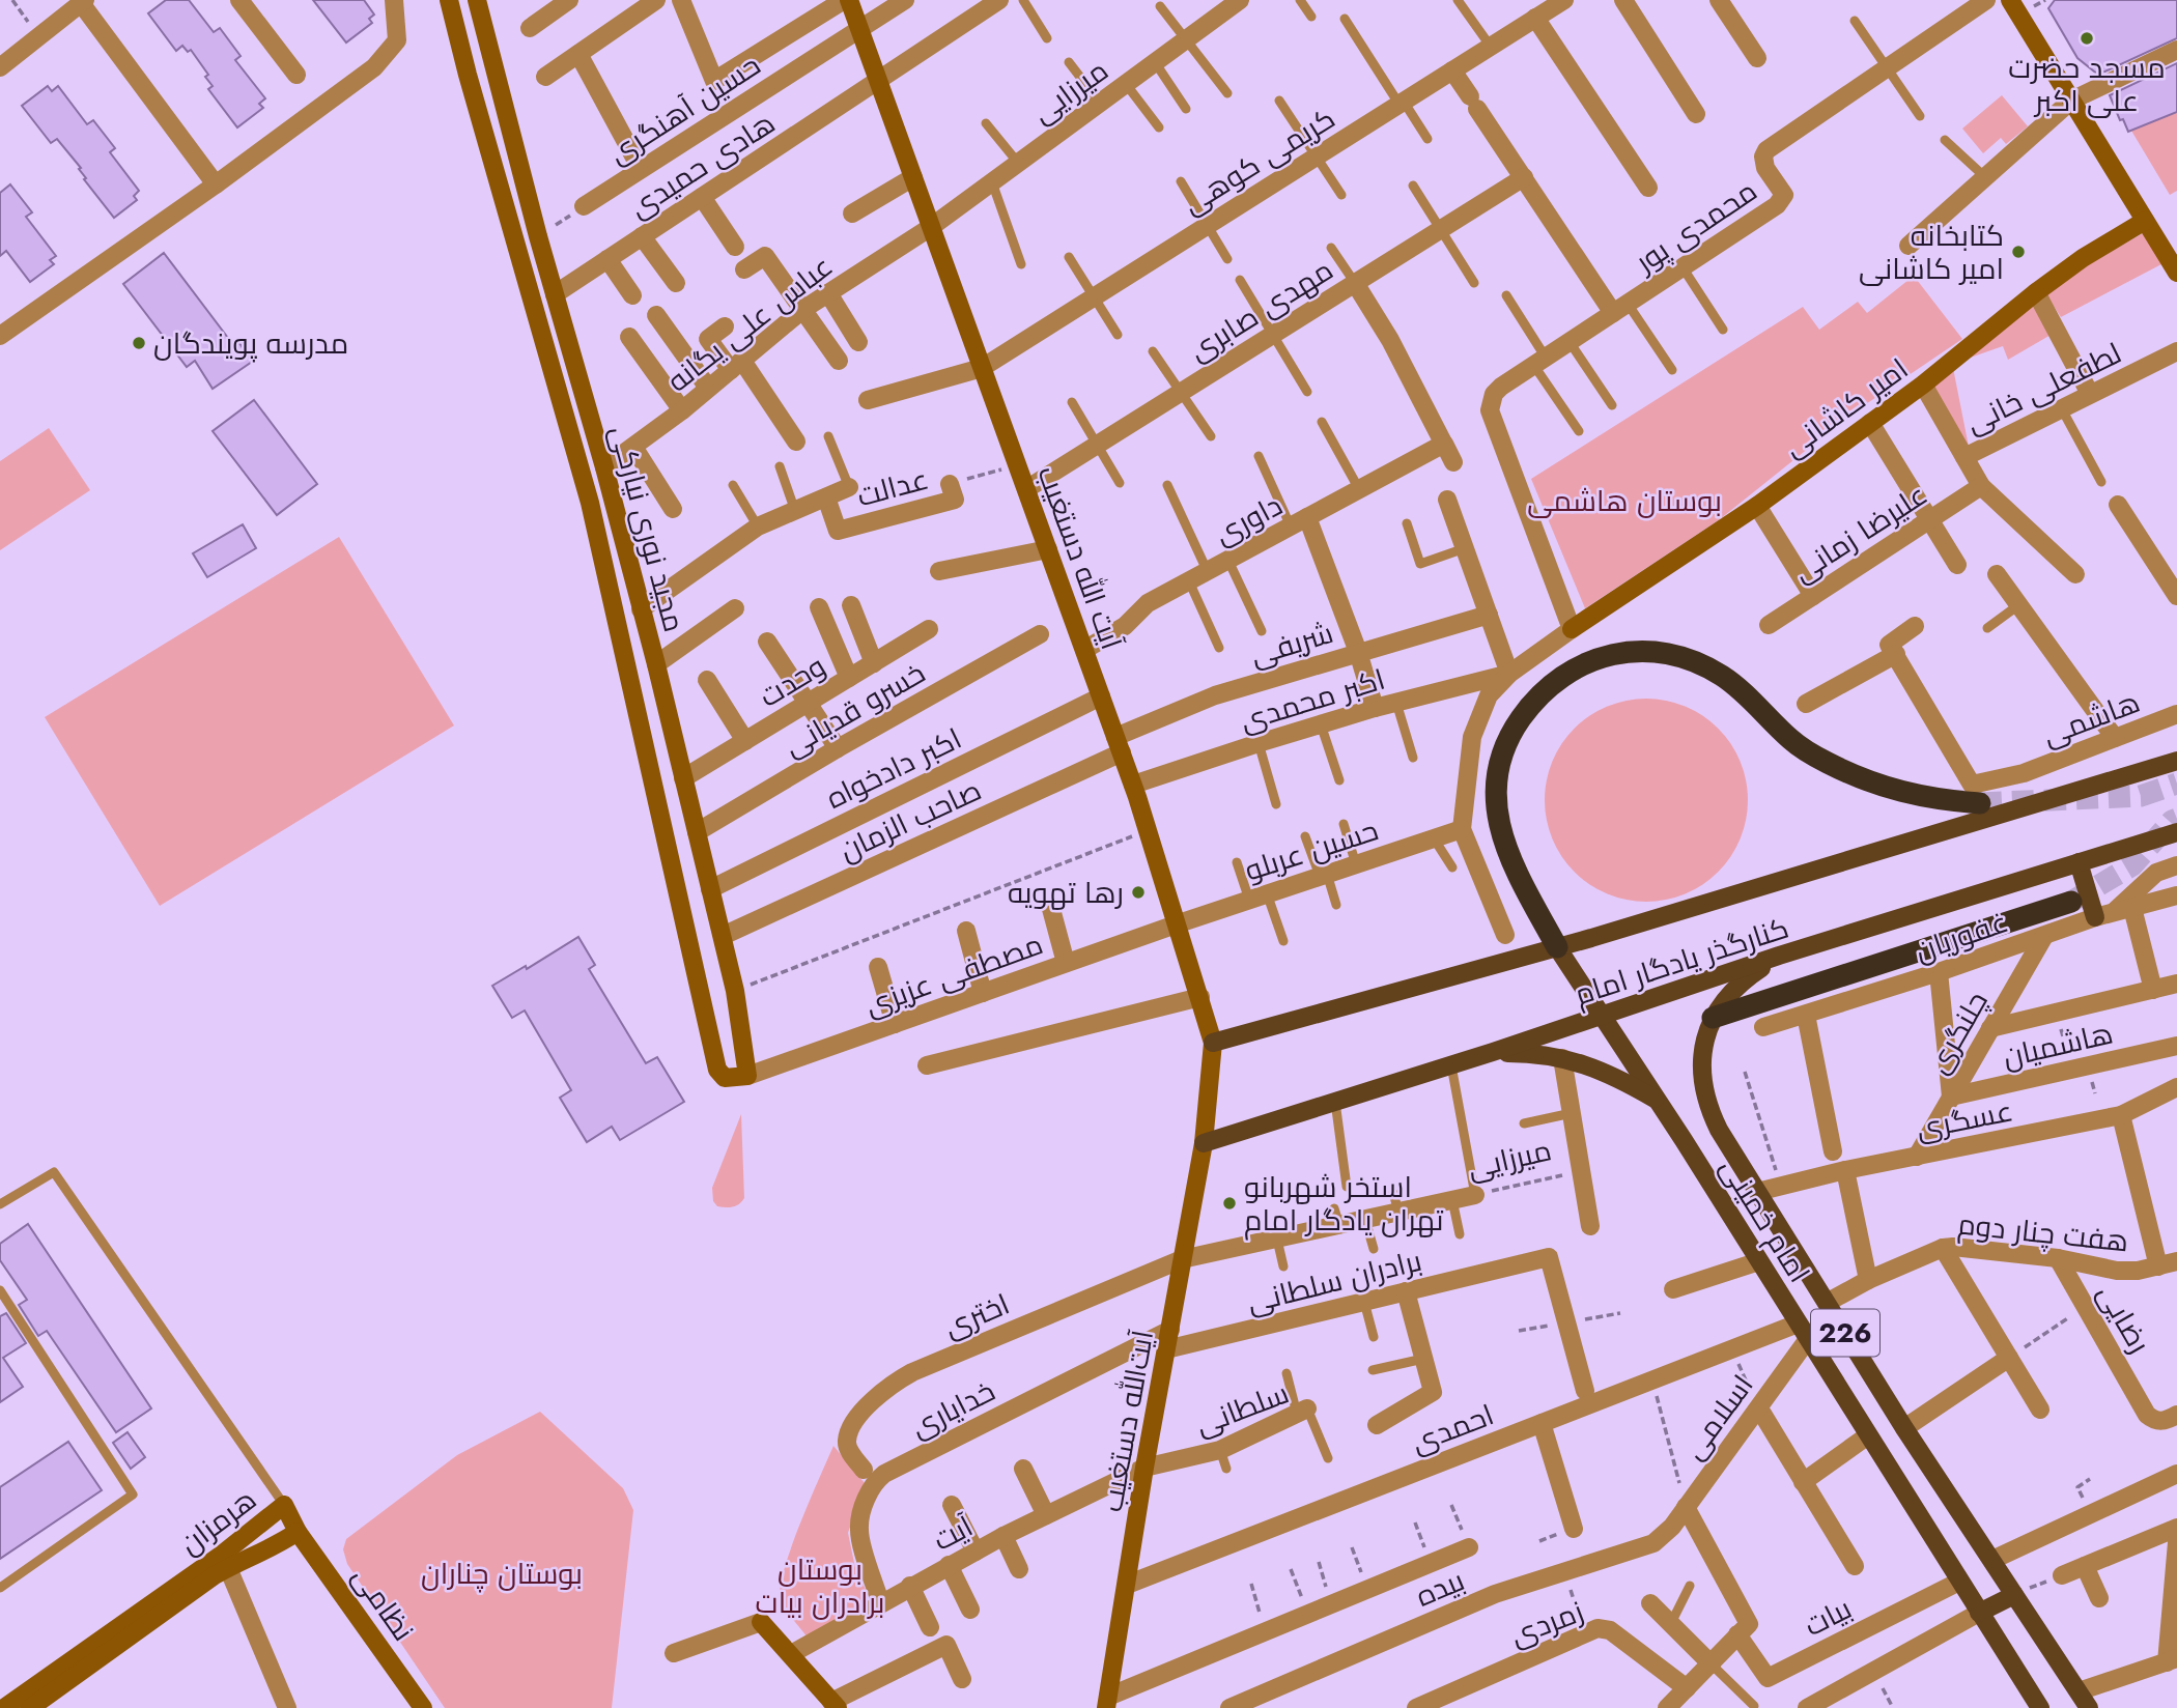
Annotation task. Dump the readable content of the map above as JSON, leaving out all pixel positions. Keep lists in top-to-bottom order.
{
  "streets": {
    "main road": [
      "امیر کاشانی",
      "مجید نوری نیارکی",
      "آیت الله دستغیب",
      "کنارگذر یادگار امام",
      "امام خمینی",
      "226",
      "آیت‌الله دستغیب",
      "هرمزان",
      "نظامی"
    ],
    "street": [
      "میرزایی",
      "حسین آهنگری",
      "کریمی کوهی",
      "هادی حمیدی",
      "محمدی پور",
      "مهدی صابری",
      "عباس علی یگانه",
      "لطفعلی خانی",
      "عدالت",
      "داوری",
      "علیرضا زمانی",
      "شریفی",
      "وحدت",
      "اکبر محمدی",
      "خسرو قدیانی",
      "هاشمی",
      "اکبر دادخواه",
      "صاحب الزمان",
      "حسین عربلو",
      "غفوریان",
      "مصطفی عزیزی",
      "چلنگری",
      "هاشمیان",
      "عسگری",
      "هفت چنار دوم",
      "برادران سلطانی",
      "اختری",
      "رضایی",
      "خدایاری",
      "سلطانی",
      "اسلامی",
      "احمدی",
      "آیت",
      "بیده",
      "بیات",
      "زمردی"
    ]
  },
  "crossings": [
    ["میرزایی", "عباس علی یگانه"],
    ["میرزایی", "آیت الله دستغیب"],
    ["میرزایی", "اختری"],
    ["میرزایی", "آیت‌الله دستغیب"],
    ["حسین آهنگری", "آیت الله دستغیب"],
    ["کریمی کوهی", "آیت الله دستغیب"],
    ["هادی حمیدی", "مجید نوری نیارکی"],
    ["هادی حمیدی", "آیت الله دستغیب"],
    ["محمدی پور", "امیر کاشانی"],
    ["مهدی صابری", "آیت الله دستغیب"],
    ["عباس علی یگانه", "مجید نوری نیارکی"],
    ["عباس علی یگانه", "آیت الله دستغیب"],
    ["لطفعلی خانی", "علیرضا زمانی"],
    ["عدالت", "مجید نوری نیارکی"],
    ["عدالت", "آیت الله دستغیب"],
    ["داوری", "آیت الله دستغیب"],
    ["مجید نوری نیارکی", "وحدت"],
    ["مجید نوری نیارکی", "خسرو قدیانی"],
    ["مجید نوری نیارکی", "اکبر دادخواه"],
    ["مجید نوری نیارکی", "صاحب الزمان"],
    ["مجید نوری نیارکی", "مصطفی عزیزی"],
    ["آیت الله دستغیب", "شریفی"],
    ["آیت الله دستغیب", "اکبر محمدی"],
    ["آیت الله دستغیب", "اکبر دادخواه"],
    ["آیت الله دستغیب", "صاحب الزمان"],
    ["آیت الله دستغیب", "حسین عربلو"],
    ["آیت الله دستغیب", "کنارگذر یادگار امام"],
    ["آیت الله دستغیب", "مصطفی عزیزی"],
    ["آیت الله دستغیب", "آیت‌الله دستغیب"],
    ["شریفی", "صاحب الزمان"],
    ["حسین عربلو", "مصطفی عزیزی"],
    ["غفوریان", "چلنگری"],
    ["کنارگذر یادگار امام", "امام خمینی"],
    ["کنارگذر یادگار امام", "آیت‌الله دستغیب"],
    ["چلنگری", "هاشمیان"],
    ["چلنگری", "عسگری"],
    ["عسگری", "امام خمینی"],
    ["امام خمینی", "هفت چنار دوم"],
    ["امام خمینی", "اسلامی"],
    ["امام خمینی", "احمدی"],
    ["امام خمینی", "بیات"],
    ["هفت چنار دوم", "رضایی"],
    ["برادران سلطانی", "آیت‌الله دستغیب"],
    ["اختری", "آیت‌الله دستغیب"],
    ["خدایاری", "آیت‌الله دستغیب"],
    ["خدایاری", "آیت"],
    ["سلطانی", "آیت‌الله دستغیب"],
    ["سلطانی", "آیت"],
    ["اسلامی", "احمدی"],
    ["اسلامی", "بیده"],
    ["آیت‌الله دستغیب", "احمدی"],
    ["آیت‌الله دستغیب", "آیت"],
    ["هرمزان", "نظامی"],
    ["بیده", "زمردی"]
  ],
  "parks": ["بوستان هاشمی", "بوستان برادران بیات", "بوستان چناران"],
  "places": [
    "مسجد حضرت علی اکبر",
    "کتابخانه امیر کاشانی",
    "مدرسه پویندگان",
    "رها تهویه",
    "استخر شهربانو تهران یادگار امام"
  ]
}
